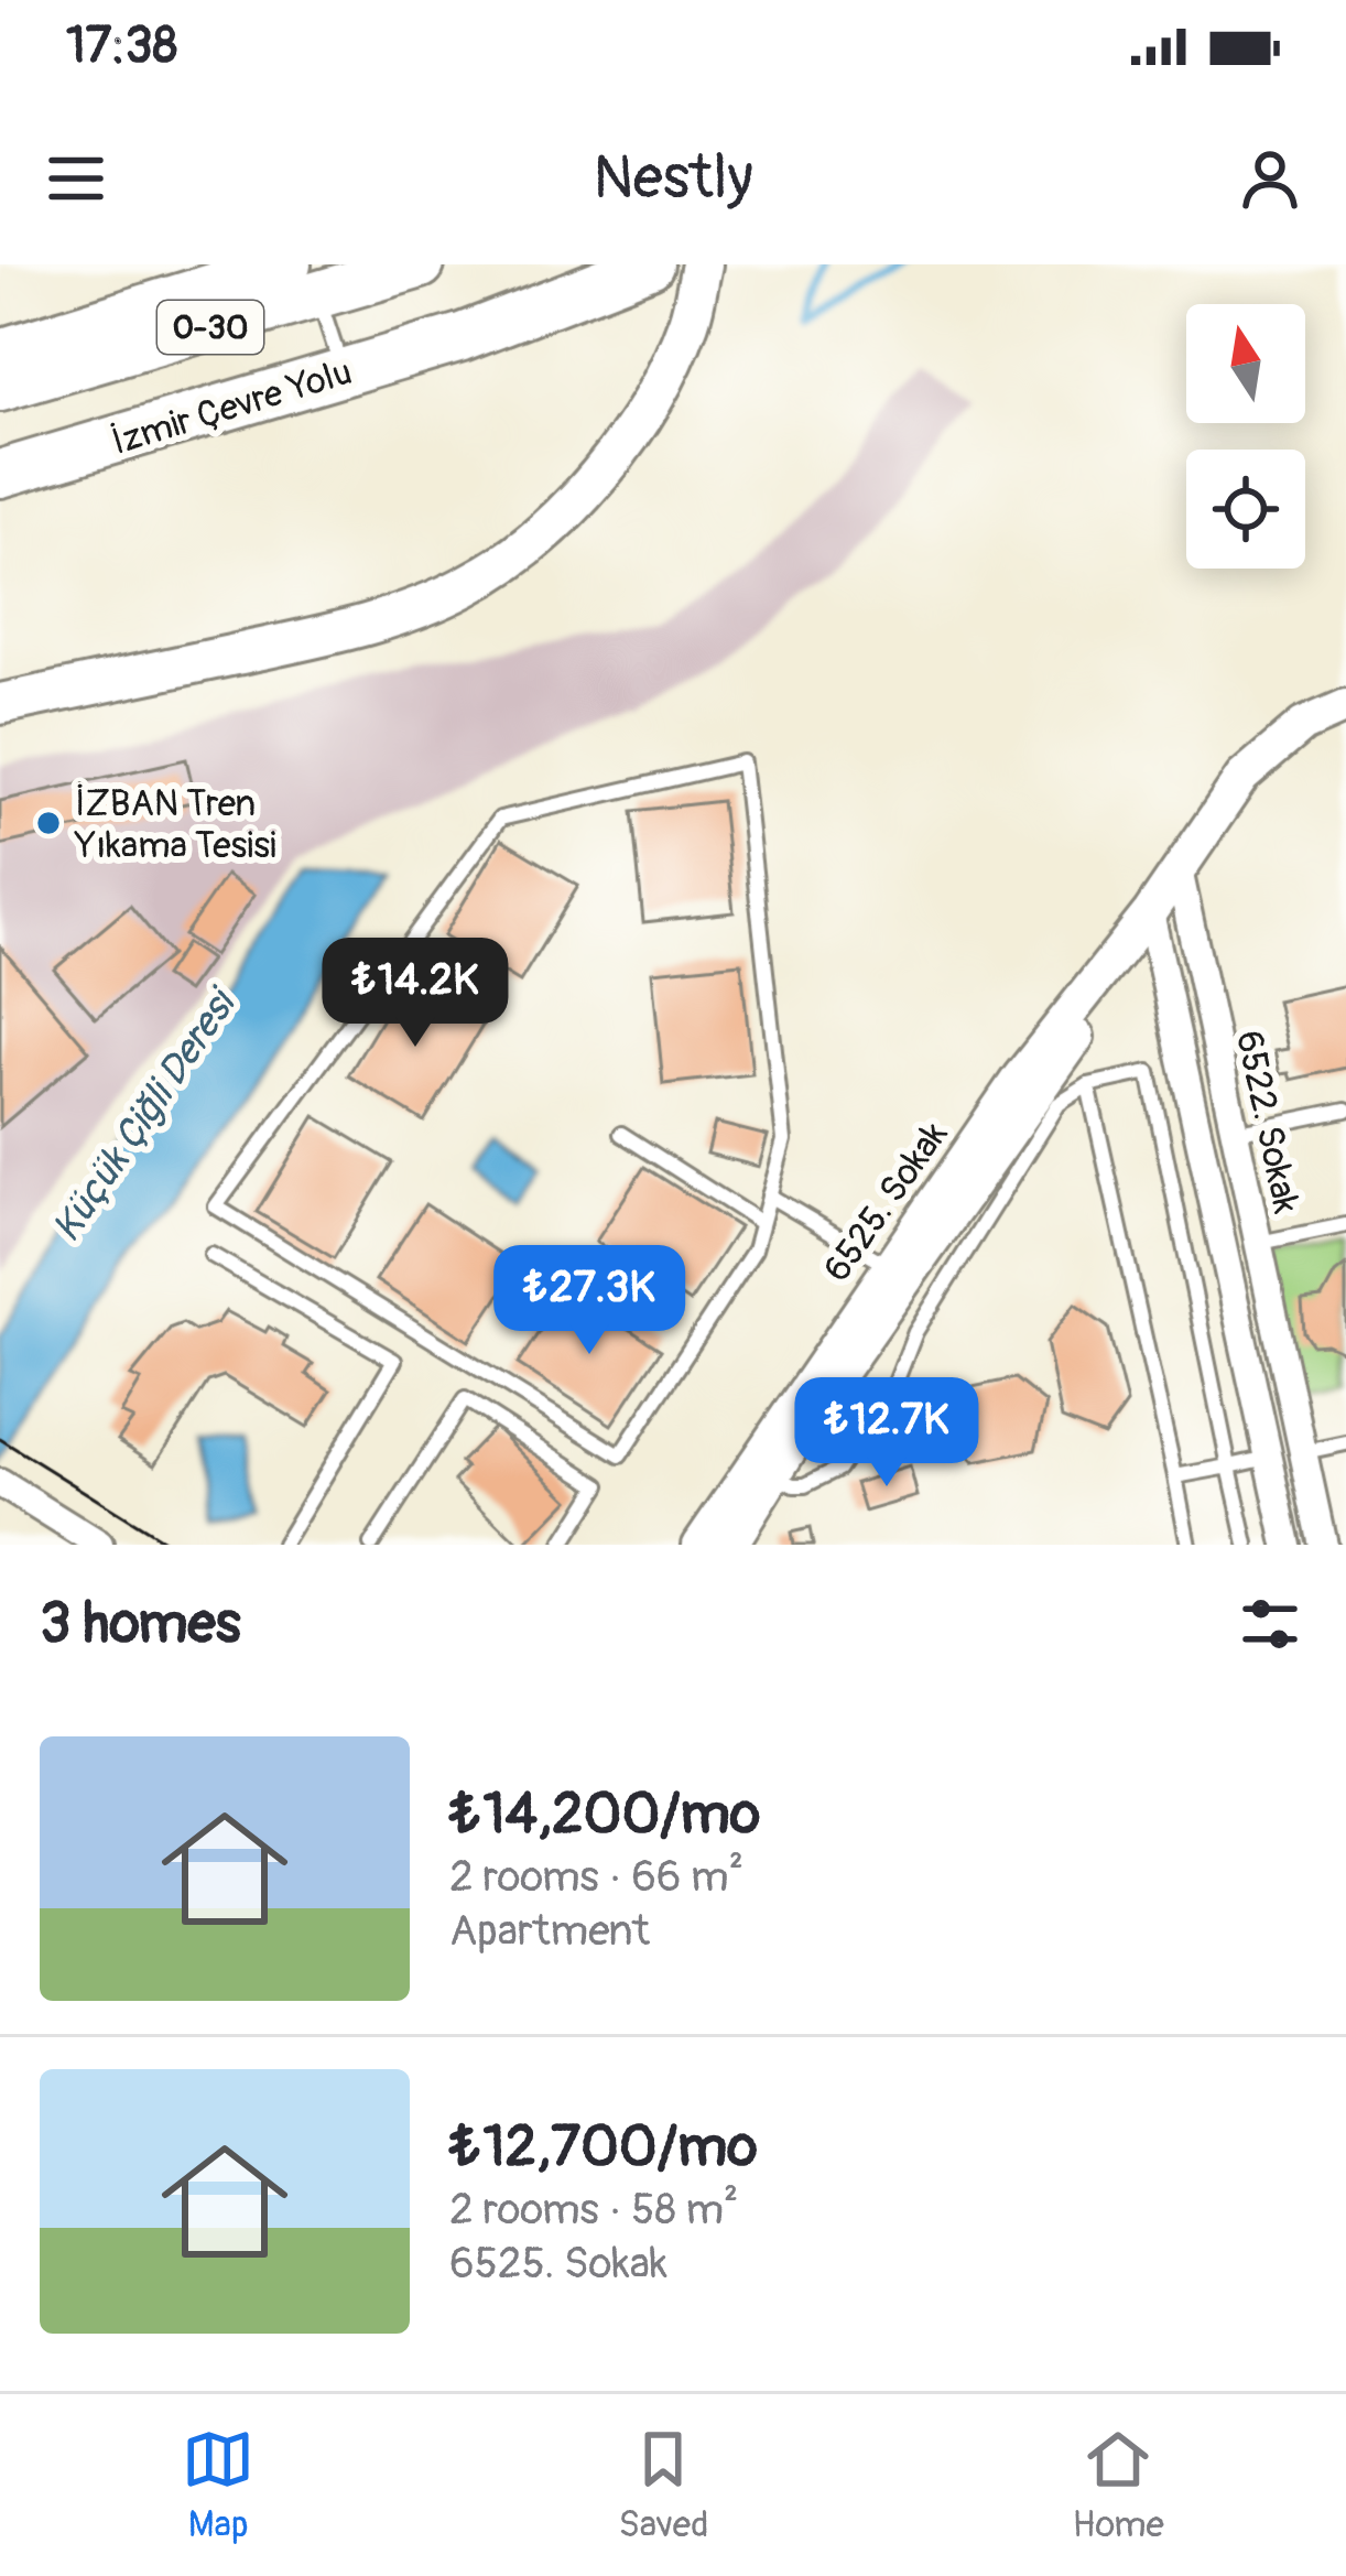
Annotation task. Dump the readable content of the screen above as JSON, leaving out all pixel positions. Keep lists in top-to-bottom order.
{
  "streets": {
    "highway": ["O-30", "İzmir Çevre Yolu"],
    "street": ["6522. Sokak", "6525. Sokak"]
  },
  "crossings": [
    ["6522. Sokak", "6525. Sokak"]
  ],
  "water": ["Küçük Çiğli Deresi"],
  "places": ["İZBAN Tren Yıkama Tesisi"],
  "north": "top",
  "page": {
    "status": "17:38",
    "header": "Nestly",
    "price": ["₺14.2K", "₺27.3K", "₺12.7K"],
    "heading": "3 homes",
    "list": [
      {
        "name": "₺14,200/mo",
        "note": "2 rooms · 66 m² · Apartment"
      },
      {
        "name": "₺12,700/mo",
        "note": "2 rooms · 58 m² · 6525. Sokak"
      }
    ],
    "tabs": ["Map", "Saved", "Home"]
  }
}
